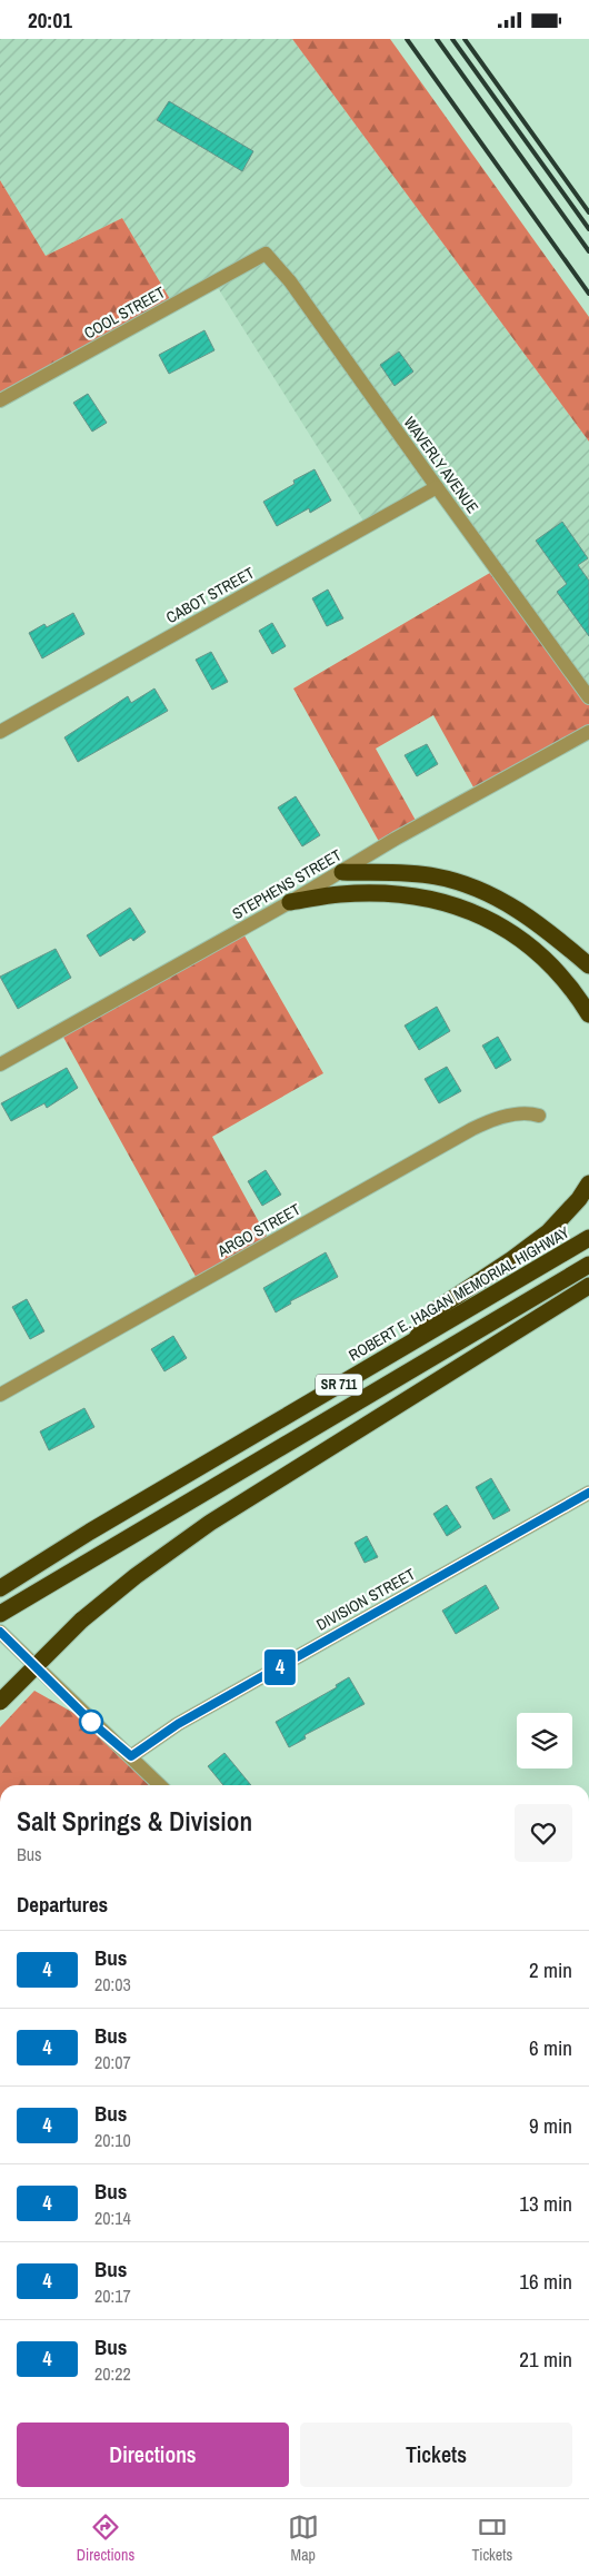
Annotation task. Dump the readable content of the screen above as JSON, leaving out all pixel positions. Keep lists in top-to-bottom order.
{
  "streets": {
    "highway": ["ROBERT E. HAGAN MEMORIAL HIGHWAY", "SR 711"],
    "street": [
      "COOL STREET",
      "WAVERLY AVENUE",
      "CABOT STREET",
      "STEPHENS STREET",
      "ARGO STREET",
      "DIVISION STREET"
    ]
  },
  "crossings": [
    ["COOL STREET", "WAVERLY AVENUE"],
    ["WAVERLY AVENUE", "CABOT STREET"]
  ],
  "lines": ["bus line 4"],
  "page": {
    "status": "20:01",
    "on_map": "4",
    "heading": [
      ["Salt Springs & Division", "Bus"],
      "Departures"
    ],
    "list": [
      {
        "mark": "4",
        "name": "Bus",
        "note": "20:03",
        "value": "2 min"
      },
      {
        "mark": "4",
        "name": "Bus",
        "note": "20:07",
        "value": "6 min"
      },
      {
        "mark": "4",
        "name": "Bus",
        "note": "20:10",
        "value": "9 min"
      },
      {
        "mark": "4",
        "name": "Bus",
        "note": "20:14",
        "value": "13 min"
      },
      {
        "mark": "4",
        "name": "Bus",
        "note": "20:17",
        "value": "16 min"
      },
      {
        "mark": "4",
        "name": "Bus",
        "note": "20:22",
        "value": "21 min"
      }
    ],
    "buttons": ["Directions", "Tickets"],
    "tabs": ["Directions", "Map", "Tickets"]
  }
}
